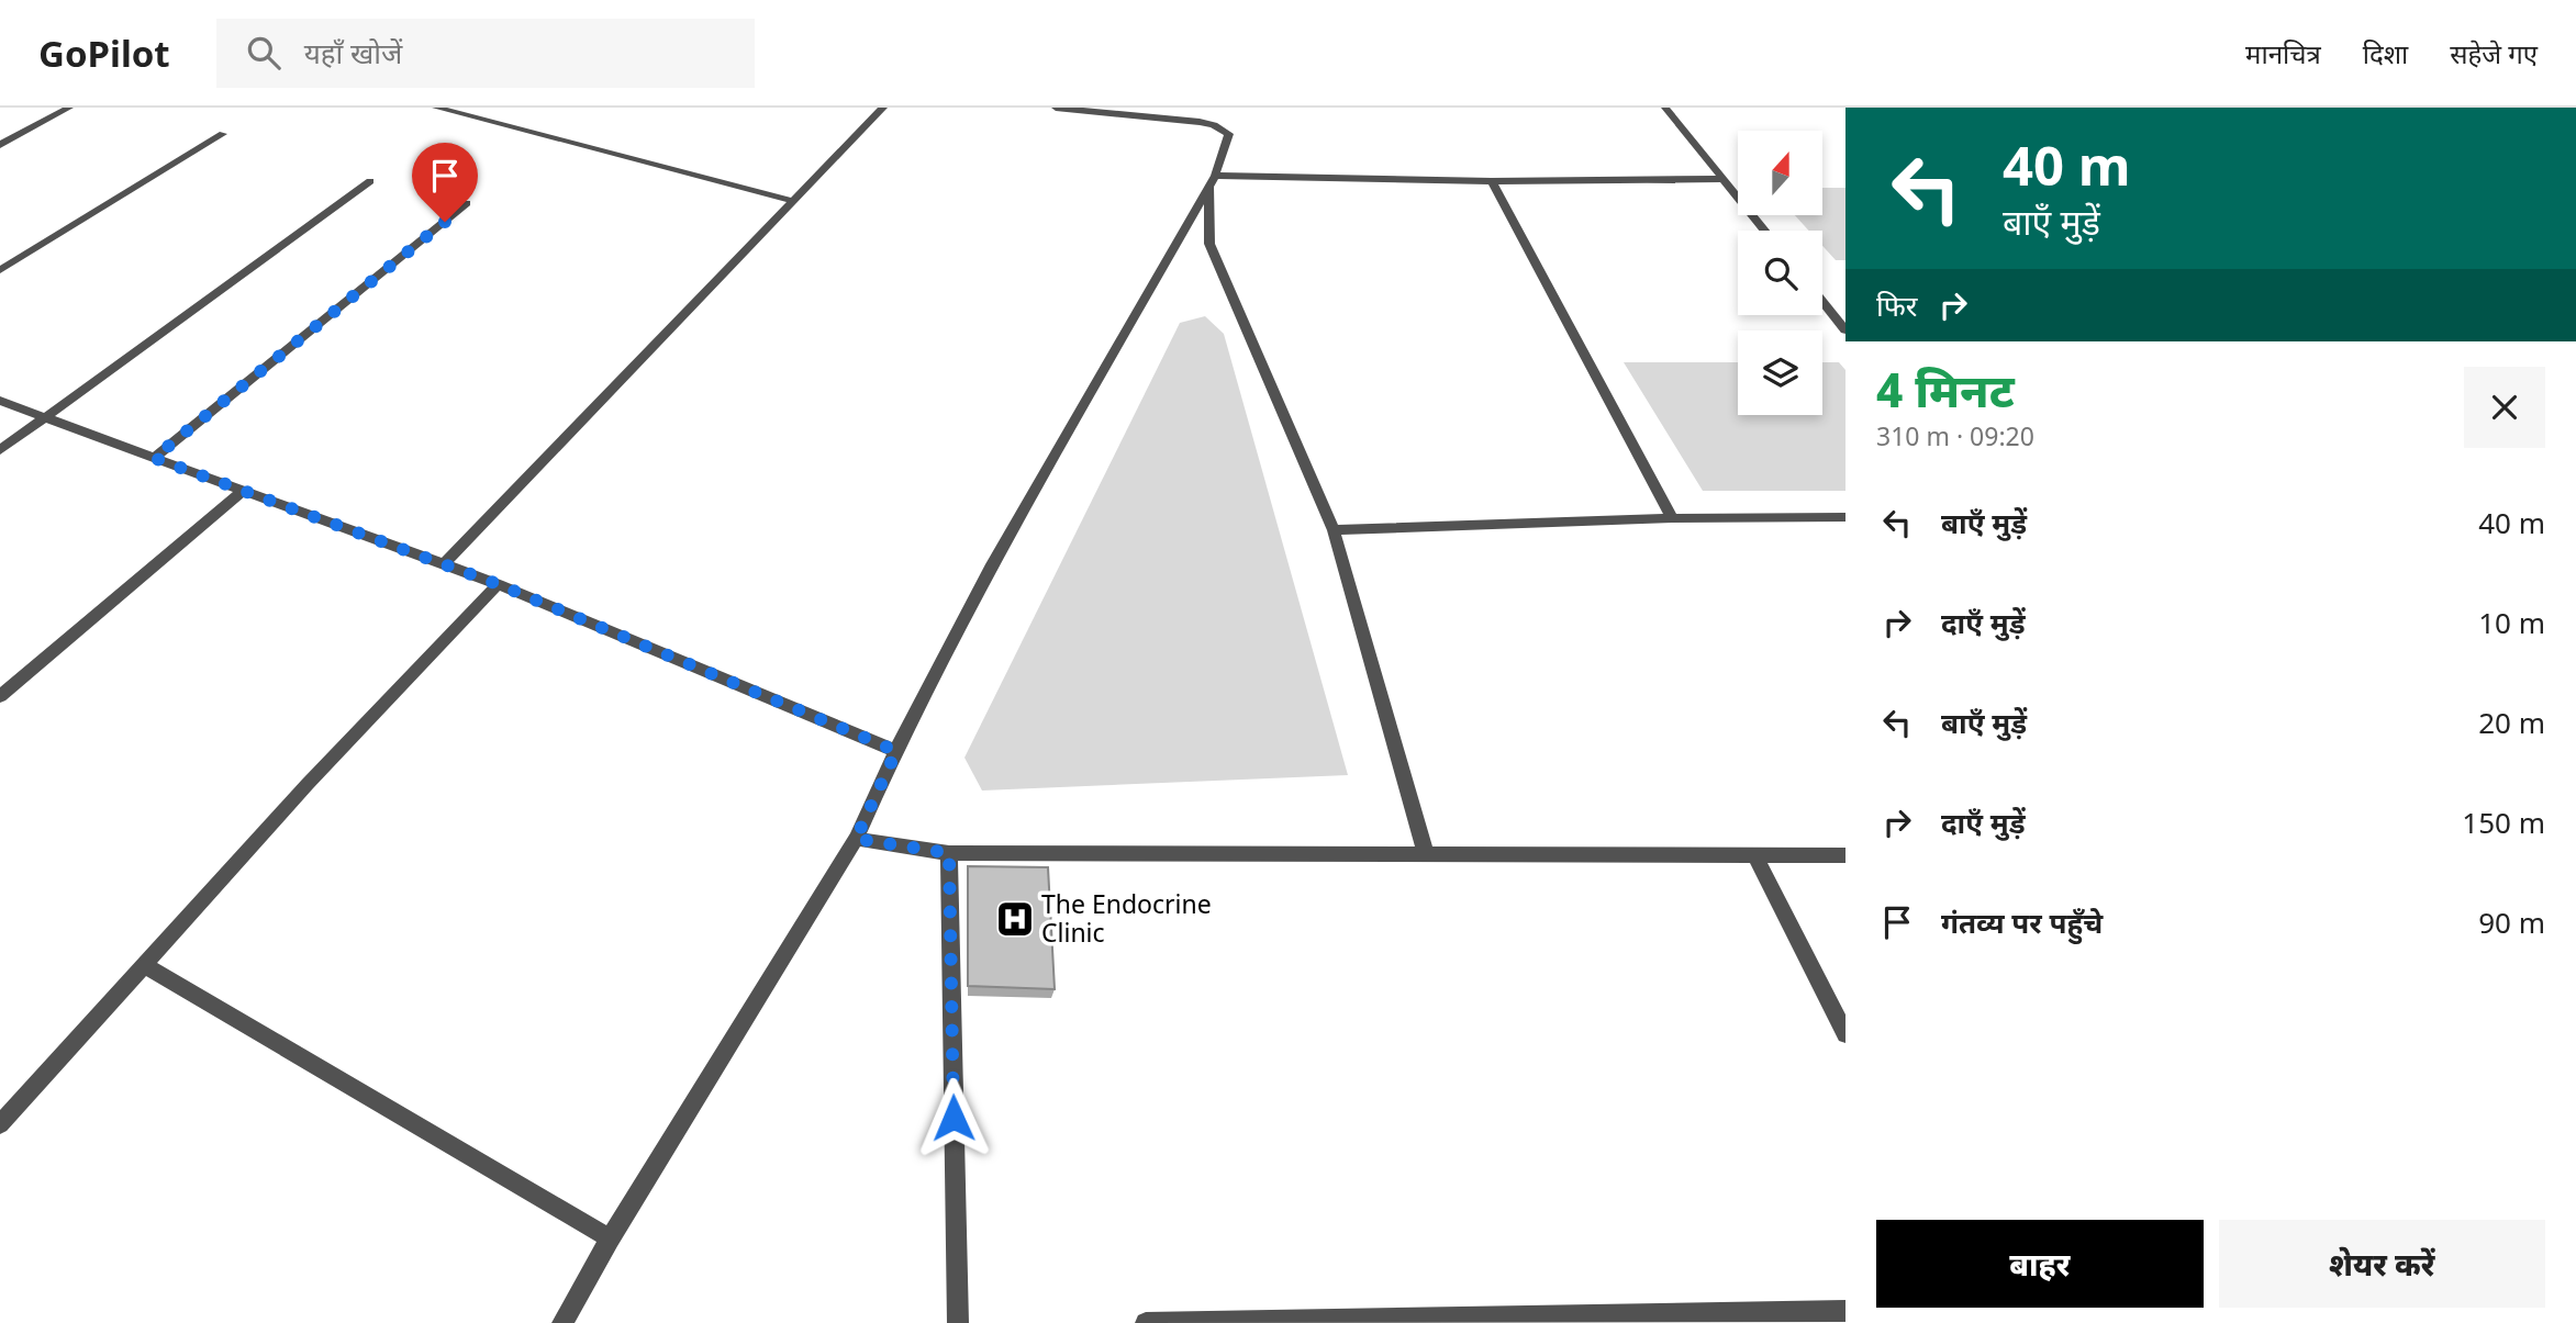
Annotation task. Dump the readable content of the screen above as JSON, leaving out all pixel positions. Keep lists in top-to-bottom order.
{
  "places": {
    "hospital": ["The Endocrine Clinic"]
  },
  "north": "top",
  "page": {
    "header": "GoPilot",
    "search": "यहाँ खोजें",
    "nav": ["मानचित्र", "दिशा", "सहेजे गए"],
    "turn": ["40 m", "बाएँ मुड़ें"],
    "then": "फिर",
    "heading": ["4 मिनट", "310 m · 09:20"],
    "list": [
      {
        "name": "बाएँ मुड़ें",
        "value": "40 m"
      },
      {
        "name": "दाएँ मुड़ें",
        "value": "10 m"
      },
      {
        "name": "बाएँ मुड़ें",
        "value": "20 m"
      },
      {
        "name": "दाएँ मुड़ें",
        "value": "150 m"
      },
      {
        "name": "गंतव्य पर पहुँचे",
        "value": "90 m"
      }
    ],
    "buttons": ["बाहर", "शेयर करें"]
  }
}
